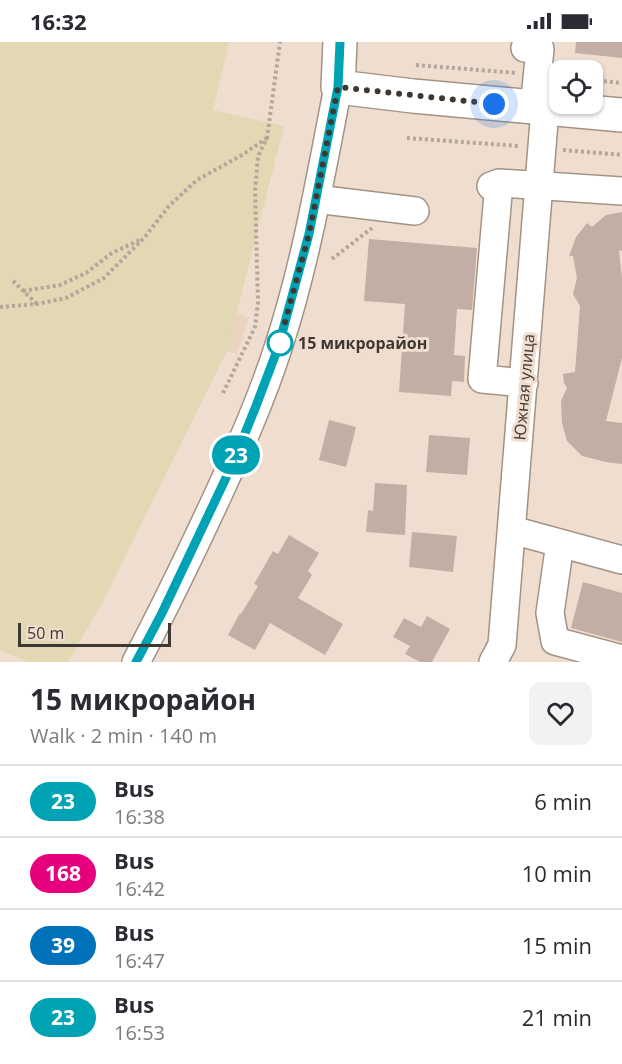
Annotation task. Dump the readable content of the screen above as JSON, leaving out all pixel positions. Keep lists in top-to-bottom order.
{
  "streets": {
    "street": ["Южная улица"]
  },
  "places": ["15 микрорайон"],
  "lines": ["bus line 23"],
  "scale_bar": "50 m",
  "page": {
    "status": "16:32",
    "on_map": "23",
    "scale": "50 m",
    "heading": ["15 микрорайон", "Walk · 2 min · 140 m"],
    "list": [
      {
        "mark": "23",
        "name": "Bus",
        "note": "16:38",
        "value": "6 min"
      },
      {
        "mark": "168",
        "name": "Bus",
        "note": "16:42",
        "value": "10 min"
      },
      {
        "mark": "39",
        "name": "Bus",
        "note": "16:47",
        "value": "15 min"
      },
      {
        "mark": "23",
        "name": "Bus",
        "note": "16:53",
        "value": "21 min"
      }
    ]
  }
}
